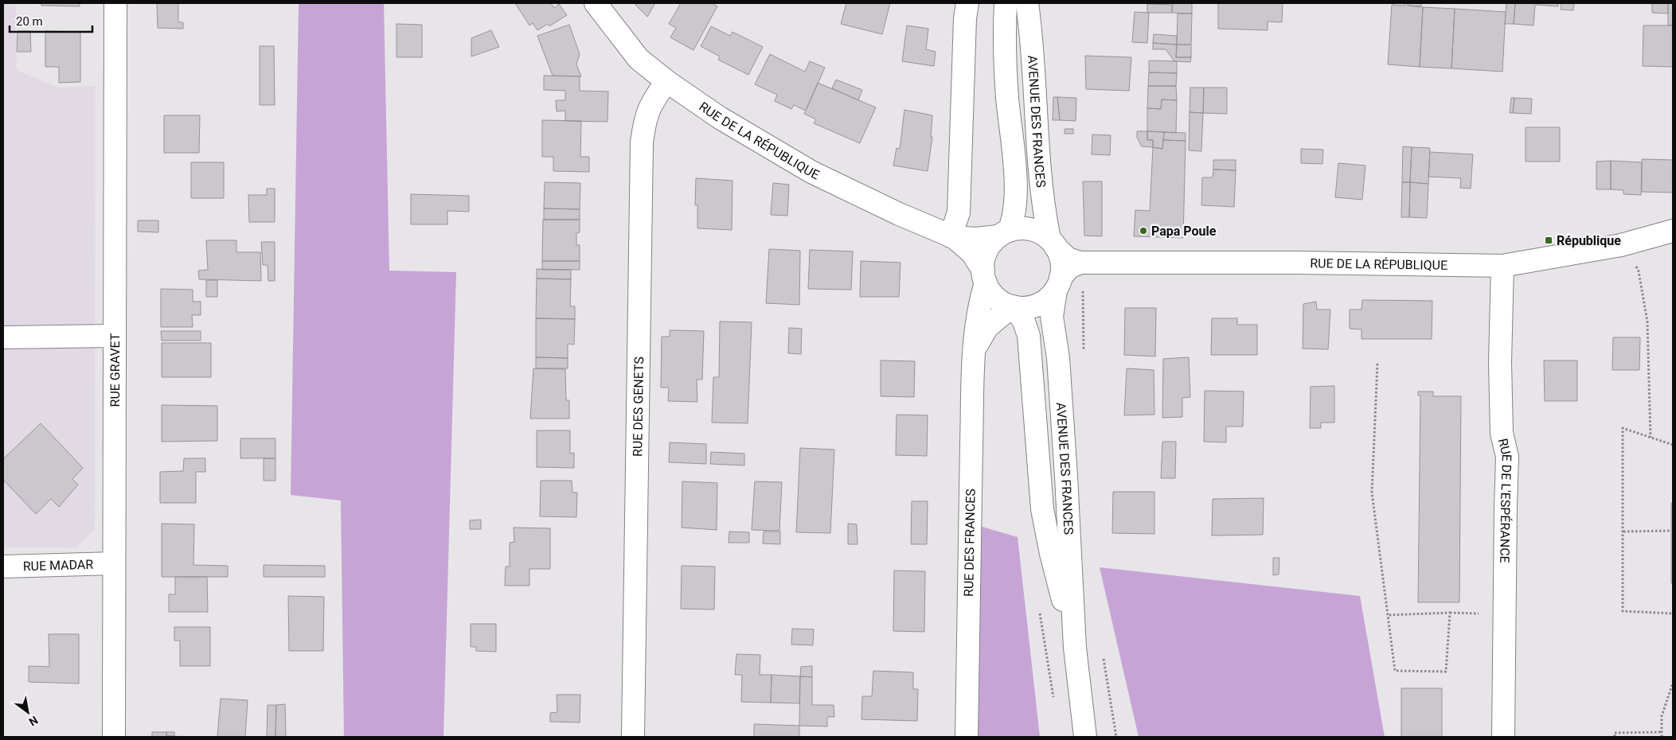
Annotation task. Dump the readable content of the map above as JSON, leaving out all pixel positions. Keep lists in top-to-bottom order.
{
  "streets": {
    "street": [
      "AVENUE DES FRANCES",
      "RUE DE LA RÉPUBLIQUE",
      "RUE GRAVET",
      "RUE DES GENETS",
      "RUE DE L'ESPÉRANCE",
      "RUE DES FRANCES",
      "RUE MADAR"
    ]
  },
  "crossings": [
    ["AVENUE DES FRANCES", "RUE DE LA RÉPUBLIQUE"],
    ["AVENUE DES FRANCES", "RUE DES FRANCES"],
    ["RUE DE LA RÉPUBLIQUE", "RUE DES GENETS"],
    ["RUE DE LA RÉPUBLIQUE", "RUE DE L'ESPÉRANCE"],
    ["RUE DE LA RÉPUBLIQUE", "RUE DES FRANCES"],
    ["RUE GRAVET", "RUE MADAR"]
  ],
  "places": {
    "other": ["Papa Poule"],
    "transit": ["République"]
  },
  "scale_bar": "20 m",
  "north": "bottom right"
}
